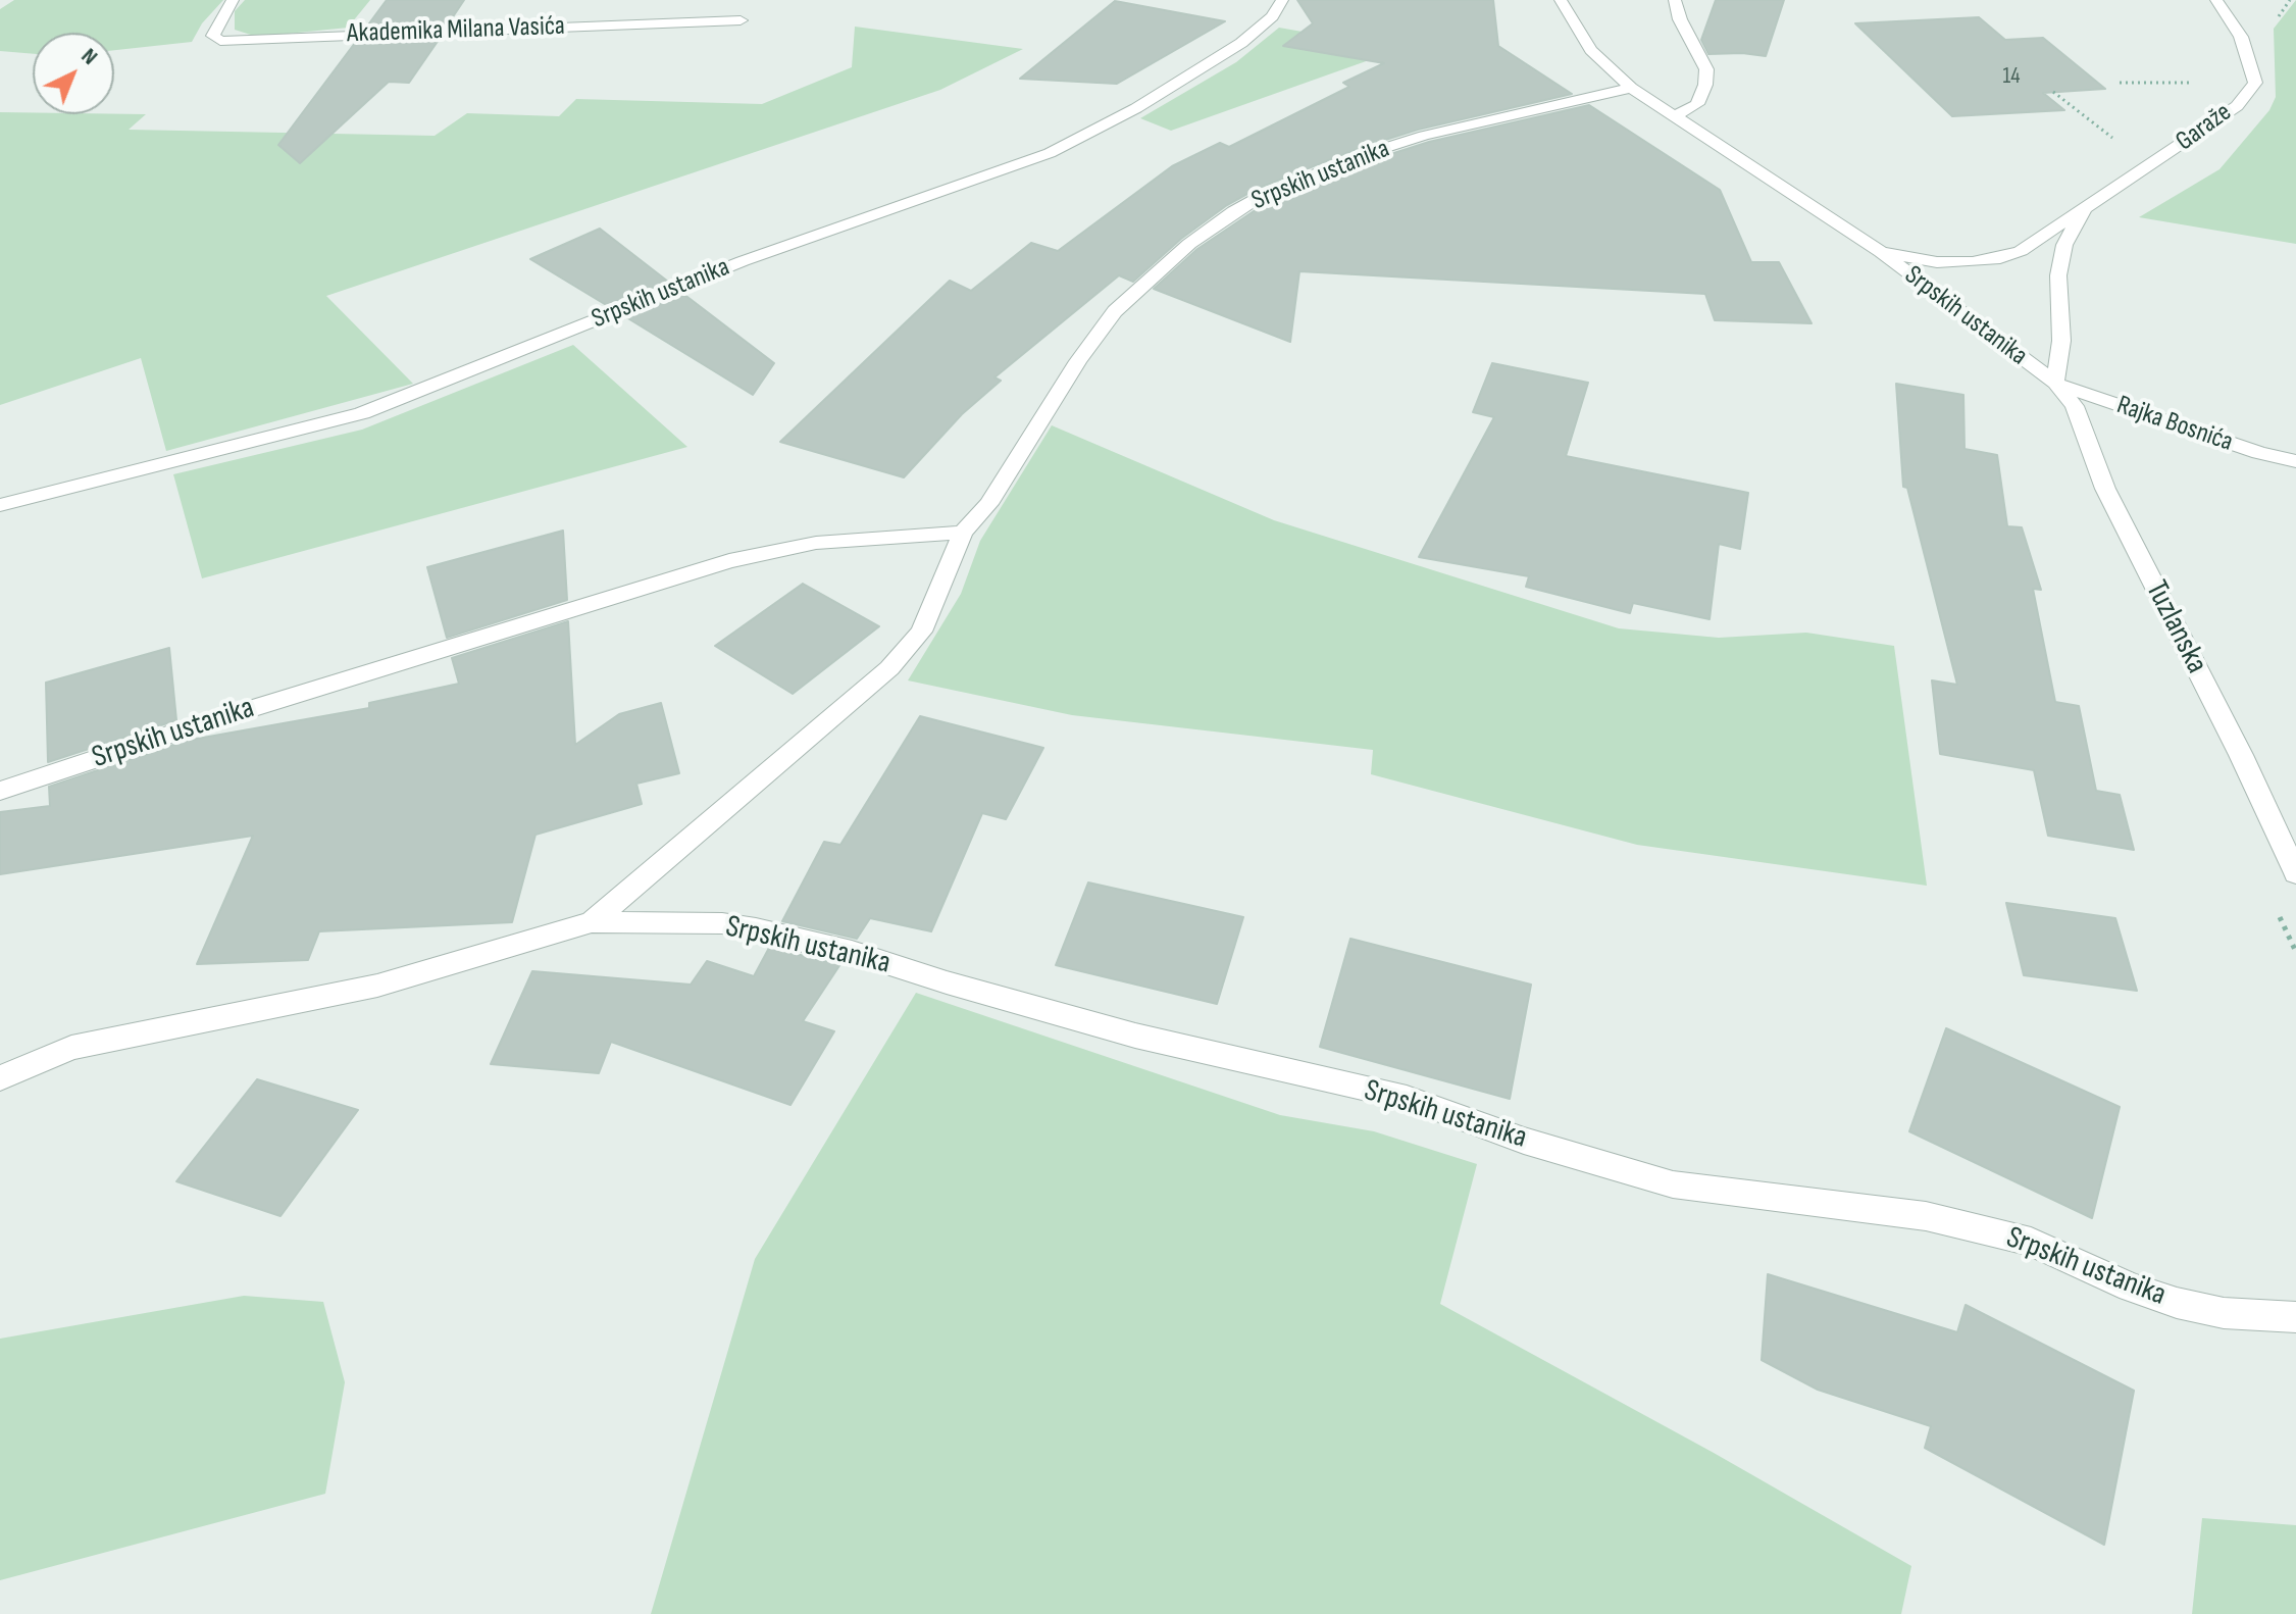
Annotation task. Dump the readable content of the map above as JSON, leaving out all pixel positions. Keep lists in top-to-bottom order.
{
  "streets": {
    "street": [
      "Akademika Milana Vasića",
      "Garaže",
      "Srpskih ustanika",
      "Rajka Bosnića",
      "Tuzlanska"
    ]
  },
  "crossings": [
    ["Garaže", "Srpskih ustanika"],
    ["Garaže", "Rajka Bosnića"],
    ["Garaže", "Tuzlanska"],
    ["Srpskih ustanika", "Rajka Bosnića"],
    ["Srpskih ustanika", "Tuzlanska"],
    ["Rajka Bosnića", "Tuzlanska"]
  ],
  "house_numbers": ["14"],
  "north": "top right"
}
